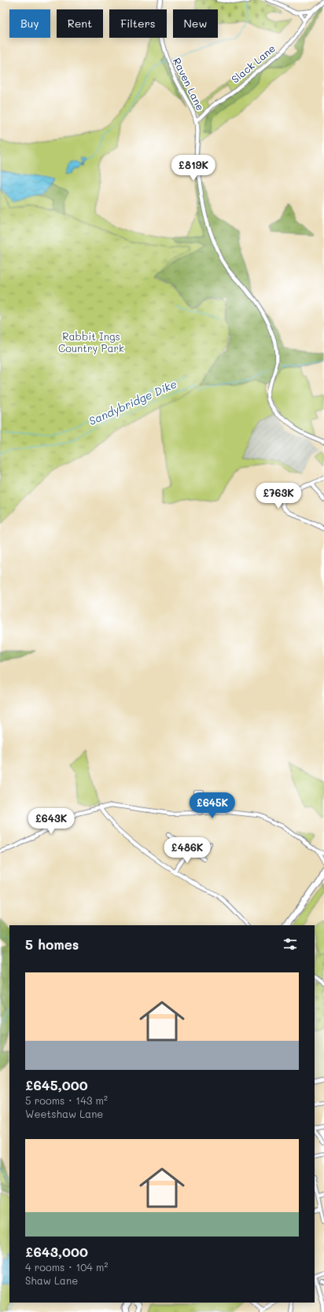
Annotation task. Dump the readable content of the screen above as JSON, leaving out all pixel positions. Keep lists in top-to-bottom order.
{
  "streets": {
    "street": ["Slack Lane", "Raven Lane"]
  },
  "crossings": [
    ["Slack Lane", "Raven Lane"]
  ],
  "water": ["Sandybridge Dike"],
  "parks": ["Rabbit Ings Country Park"],
  "page": {
    "chip": [
      "Buy",
      "Rent",
      "Filters",
      "New"
    ],
    "price": [
      "£819K",
      "£763K",
      "£645K",
      "£643K",
      "£486K"
    ],
    "heading": "5 homes",
    "list": [
      {
        "name": "£645,000",
        "note": "5 rooms · 143 m² · Weetshaw Lane"
      },
      {
        "name": "£643,000",
        "note": "4 rooms · 104 m² · Shaw Lane"
      }
    ]
  }
}
